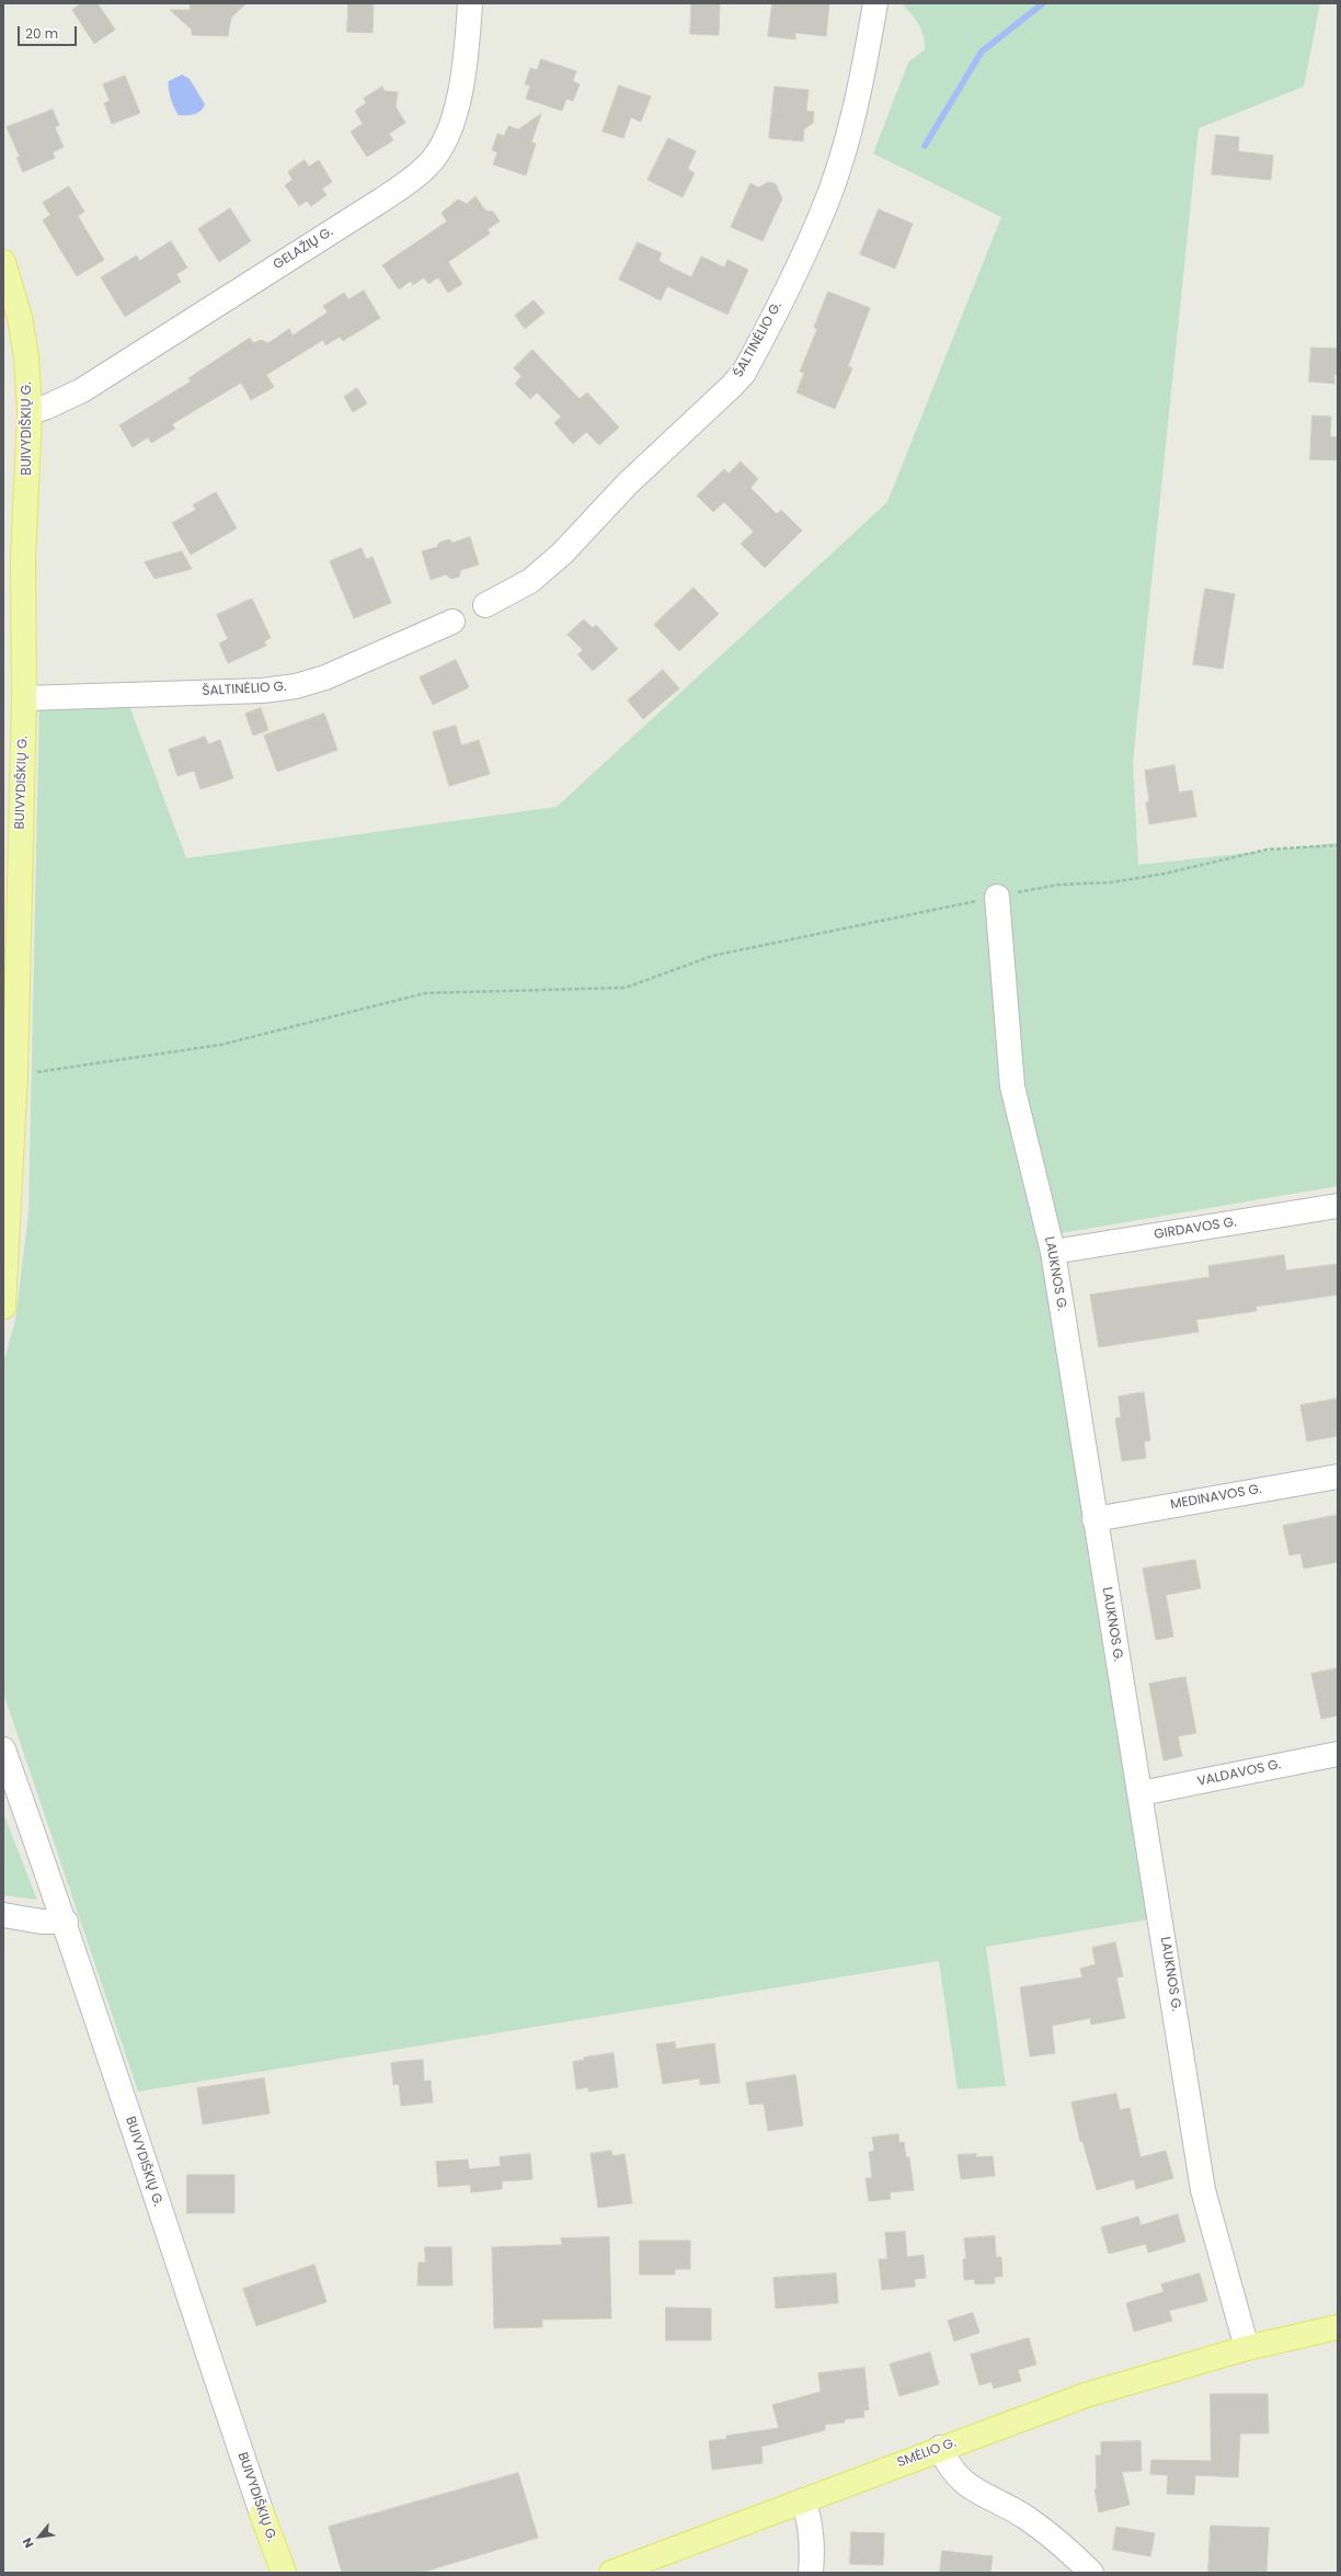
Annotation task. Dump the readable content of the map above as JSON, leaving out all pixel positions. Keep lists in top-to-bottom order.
{
  "streets": {
    "main road": ["BUIVYDIŠKIŲ G.", "SMĖLIO G."],
    "street": [
      "GELAŽIŲ G.",
      "ŠALTINĖLIO G.",
      "GIRDAVOS G.",
      "LAUKNOS G.",
      "MEDINAVOS G.",
      "VALDAVOS G."
    ]
  },
  "crossings": [
    ["GELAŽIŲ G.", "BUIVYDIŠKIŲ G."],
    ["ŠALTINĖLIO G.", "BUIVYDIŠKIŲ G."],
    ["GIRDAVOS G.", "LAUKNOS G."],
    ["LAUKNOS G.", "MEDINAVOS G."],
    ["LAUKNOS G.", "VALDAVOS G."],
    ["LAUKNOS G.", "SMĖLIO G."]
  ],
  "scale_bar": "20 m",
  "north": "bottom left"
}
